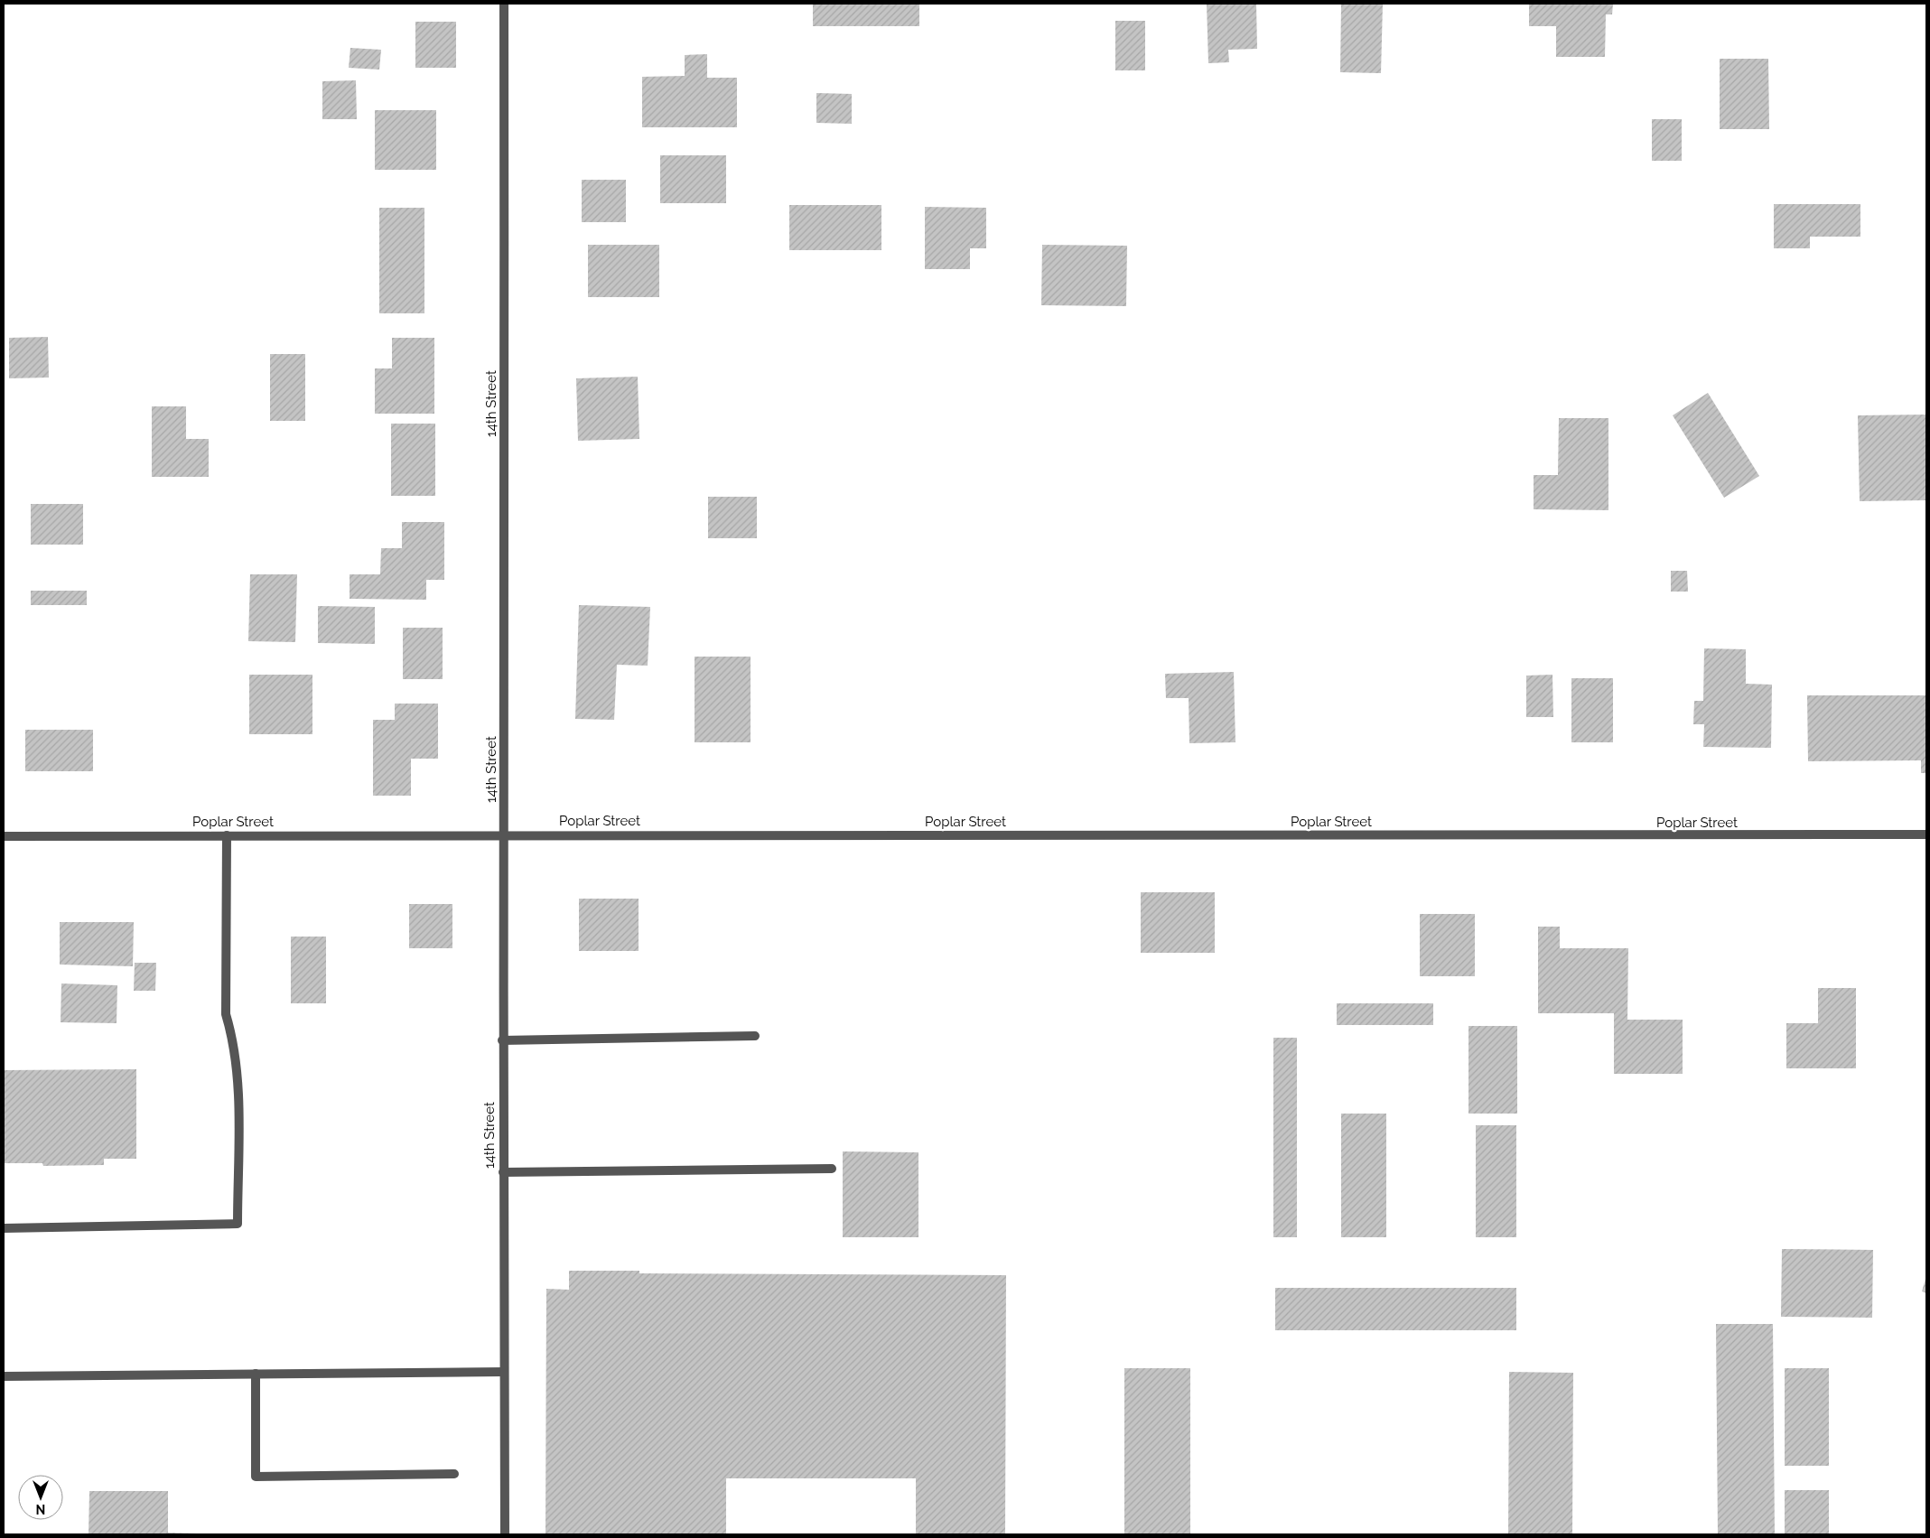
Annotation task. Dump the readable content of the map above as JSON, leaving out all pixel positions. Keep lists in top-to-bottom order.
{
  "streets": {
    "street": ["14th Street", "Poplar Street"]
  },
  "crossings": [
    ["14th Street", "Poplar Street"]
  ],
  "north": "bottom"
}
